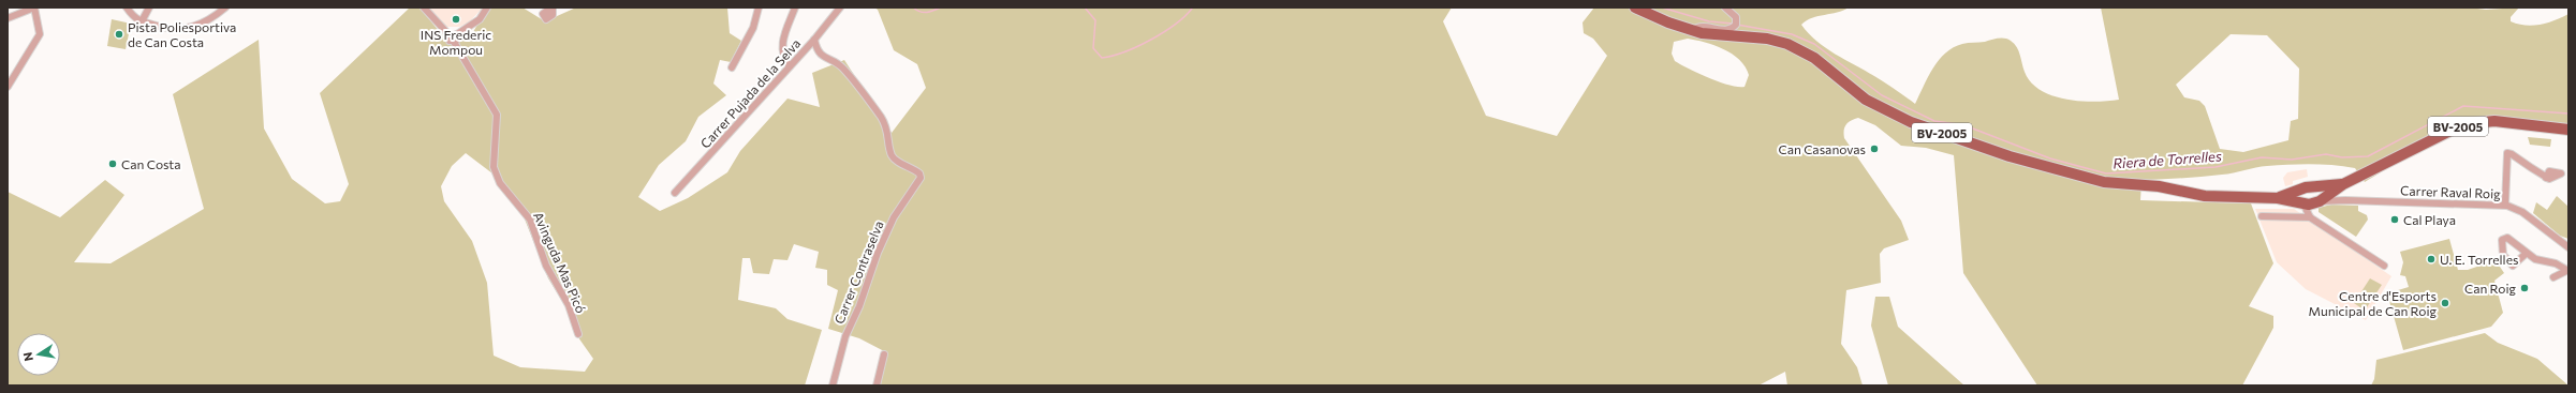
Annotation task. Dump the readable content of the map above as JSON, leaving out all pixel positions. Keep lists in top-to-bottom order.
{
  "streets": {
    "main road": ["BV-2005"],
    "street": [
      "Carrer Pujada de la Selva",
      "Carrer Raval Roig",
      "Avinguda Mas Picó",
      "Carrer Contraselva"
    ]
  },
  "crossings": [
    ["Carrer Pujada de la Selva", "Carrer Contraselva"],
    ["BV-2005", "Carrer Raval Roig"]
  ],
  "water": ["Riera de Torrelles"],
  "places": [
    "INS Frederic Mompou",
    "Pista Poliesportiva de Can Costa",
    "Can Casanovas",
    "Can Costa",
    "Cal Playa",
    "U. E. Torrelles",
    "Can Roig",
    "Centre d'Esports Municipal de Can Roig"
  ],
  "north": "left"
}
